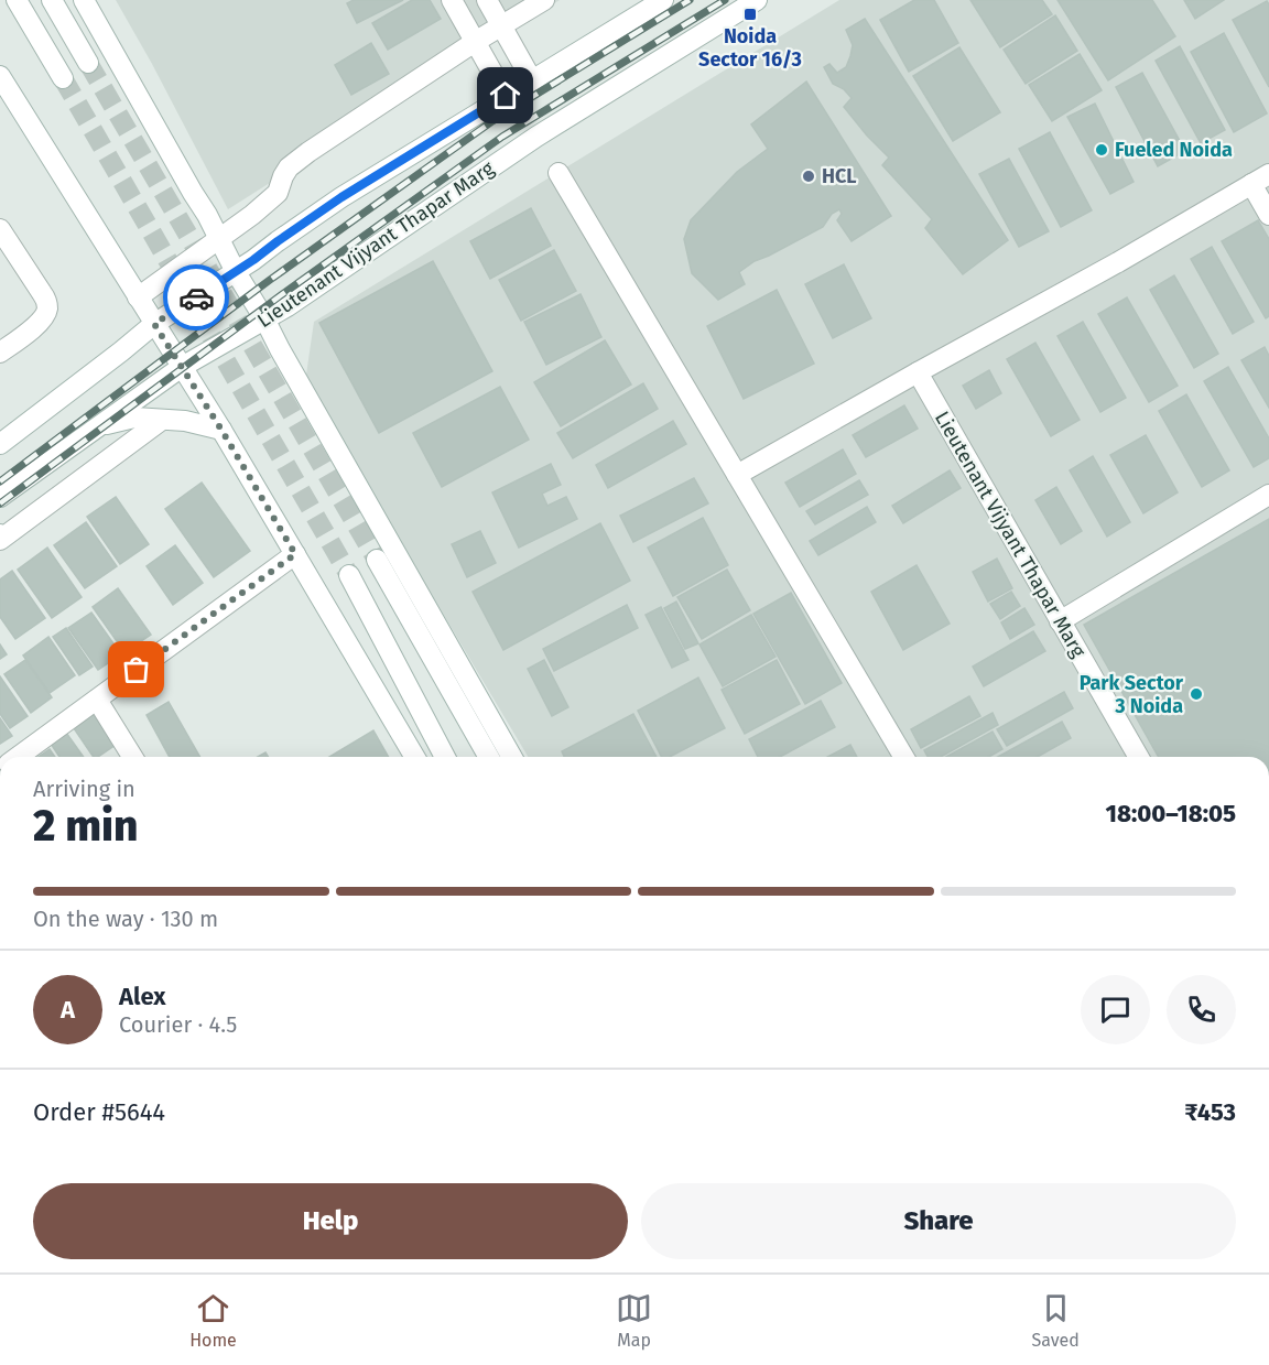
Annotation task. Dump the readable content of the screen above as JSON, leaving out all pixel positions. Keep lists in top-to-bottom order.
{
  "streets": {
    "street": ["Lieutenant Vijyant Thapar Marg"]
  },
  "places": {
    "transit": ["Noida Sector 16/3"],
    "other": ["Fueled Noida", "HCL", "Park Sector 3 Noida"]
  },
  "page": {
    "heading": ["2 min", "Arriving in", "18:00–18:05"],
    "panel": [
      "Alex",
      "Courier · 4.5",
      "Order #5644",
      "₹453"
    ],
    "bar": "On the way · 130 m",
    "round": "A",
    "buttons": ["Help", "Share"],
    "tabs": ["Home", "Map", "Saved"]
  }
}
